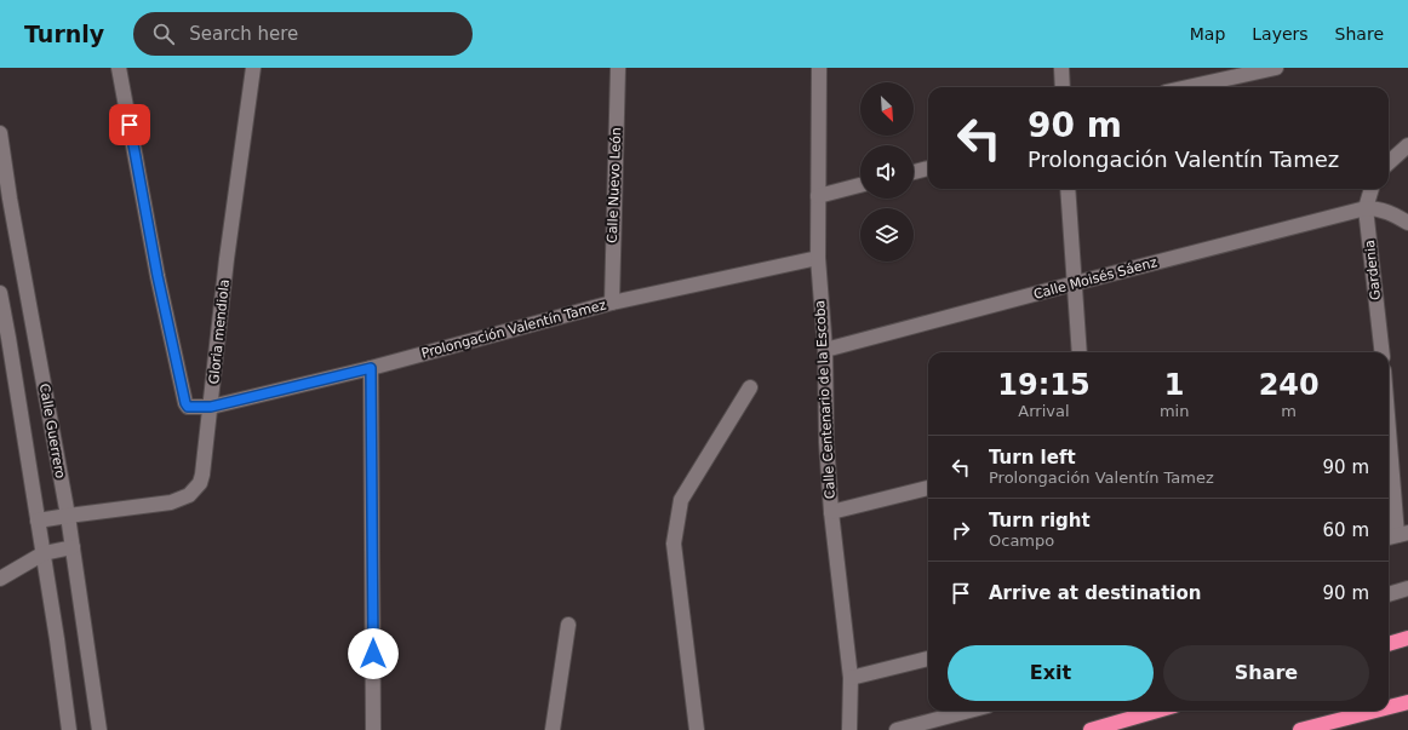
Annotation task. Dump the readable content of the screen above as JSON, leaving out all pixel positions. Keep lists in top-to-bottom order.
{
  "streets": {
    "street": [
      "Calle Nuevo León",
      "Gardenia",
      "Calle Moisés Sáenz",
      "Prolongación Valentín Tamez",
      "Gloria mendiola",
      "Calle Centenario de la Escoba",
      "Calle Guerrero"
    ]
  },
  "crossings": [
    ["Calle Nuevo León", "Prolongación Valentín Tamez"],
    ["Gardenia", "Calle Moisés Sáenz"],
    ["Calle Moisés Sáenz", "Calle Centenario de la Escoba"],
    ["Prolongación Valentín Tamez", "Gloria mendiola"],
    ["Prolongación Valentín Tamez", "Calle Centenario de la Escoba"],
    ["Gloria mendiola", "Calle Guerrero"]
  ],
  "north": "bottom right",
  "page": {
    "header": "Turnly",
    "search": "Search here",
    "nav": ["Map", "Layers", "Share"],
    "turn": ["90 m", "Prolongación Valentín Tamez"],
    "eta": [
      "19:15",
      "Arrival",
      "1",
      "min",
      "240",
      "m"
    ],
    "list": [
      {
        "name": "Turn left",
        "note": "Prolongación Valentín Tamez",
        "value": "90 m"
      },
      {
        "name": "Turn right",
        "note": "Ocampo",
        "value": "60 m"
      },
      {
        "name": "Arrive at destination",
        "value": "90 m"
      }
    ],
    "buttons": ["Exit", "Share"]
  }
}
